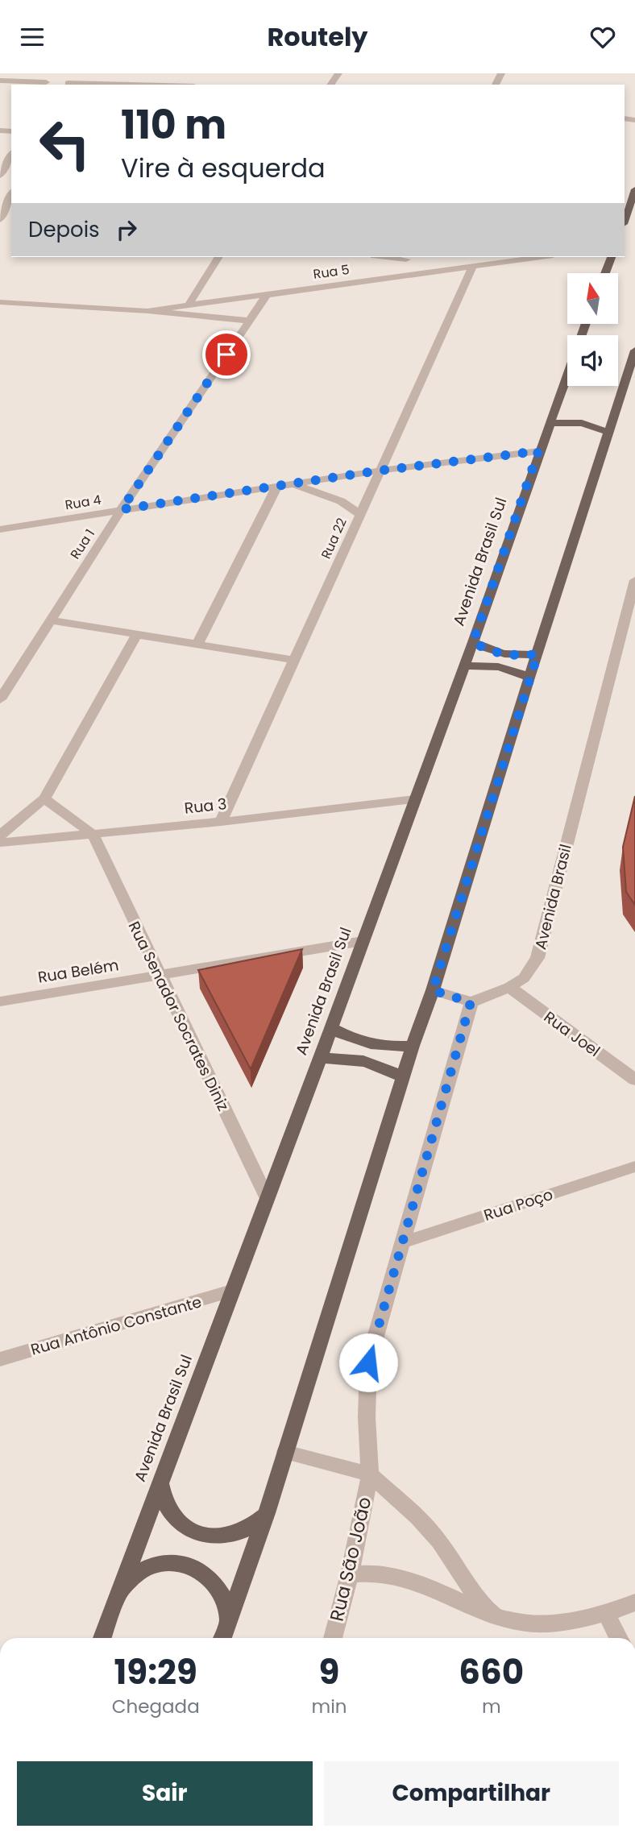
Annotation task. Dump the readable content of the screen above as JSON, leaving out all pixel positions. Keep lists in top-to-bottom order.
{
  "streets": {
    "main road": ["Avenida Brasil Sul"],
    "street": [
      "Rua 5",
      "Rua 4",
      "Rua 22",
      "Rua 1",
      "Rua 3",
      "Avenida Brasil",
      "Rua Belém",
      "Rua Senador Socrates Diniz",
      "Rua Joel",
      "Rua Poço",
      "Rua Antônio Constante",
      "Rua São João"
    ]
  },
  "crossings": [
    ["Rua 5", "Rua 22"],
    ["Rua 5", "Rua 1"],
    ["Rua 4", "Rua 22"],
    ["Rua 4", "Rua 1"],
    ["Rua 4", "Avenida Brasil Sul"],
    ["Rua 22", "Rua 3"],
    ["Avenida Brasil Sul", "Rua 3"],
    ["Avenida Brasil Sul", "Rua Belém"],
    ["Avenida Brasil Sul", "Rua Senador Socrates Diniz"],
    ["Avenida Brasil Sul", "Rua Antônio Constante"],
    ["Rua 3", "Rua Senador Socrates Diniz"],
    ["Avenida Brasil", "Rua Joel"],
    ["Rua Belém", "Rua Senador Socrates Diniz"]
  ],
  "north": "top",
  "page": {
    "header": "Routely",
    "turn": ["110 m", "Vire à esquerda"],
    "then": "Depois",
    "eta": [
      "19:29",
      "Chegada",
      "9",
      "min",
      "660",
      "m"
    ],
    "buttons": ["Sair", "Compartilhar"]
  }
}
